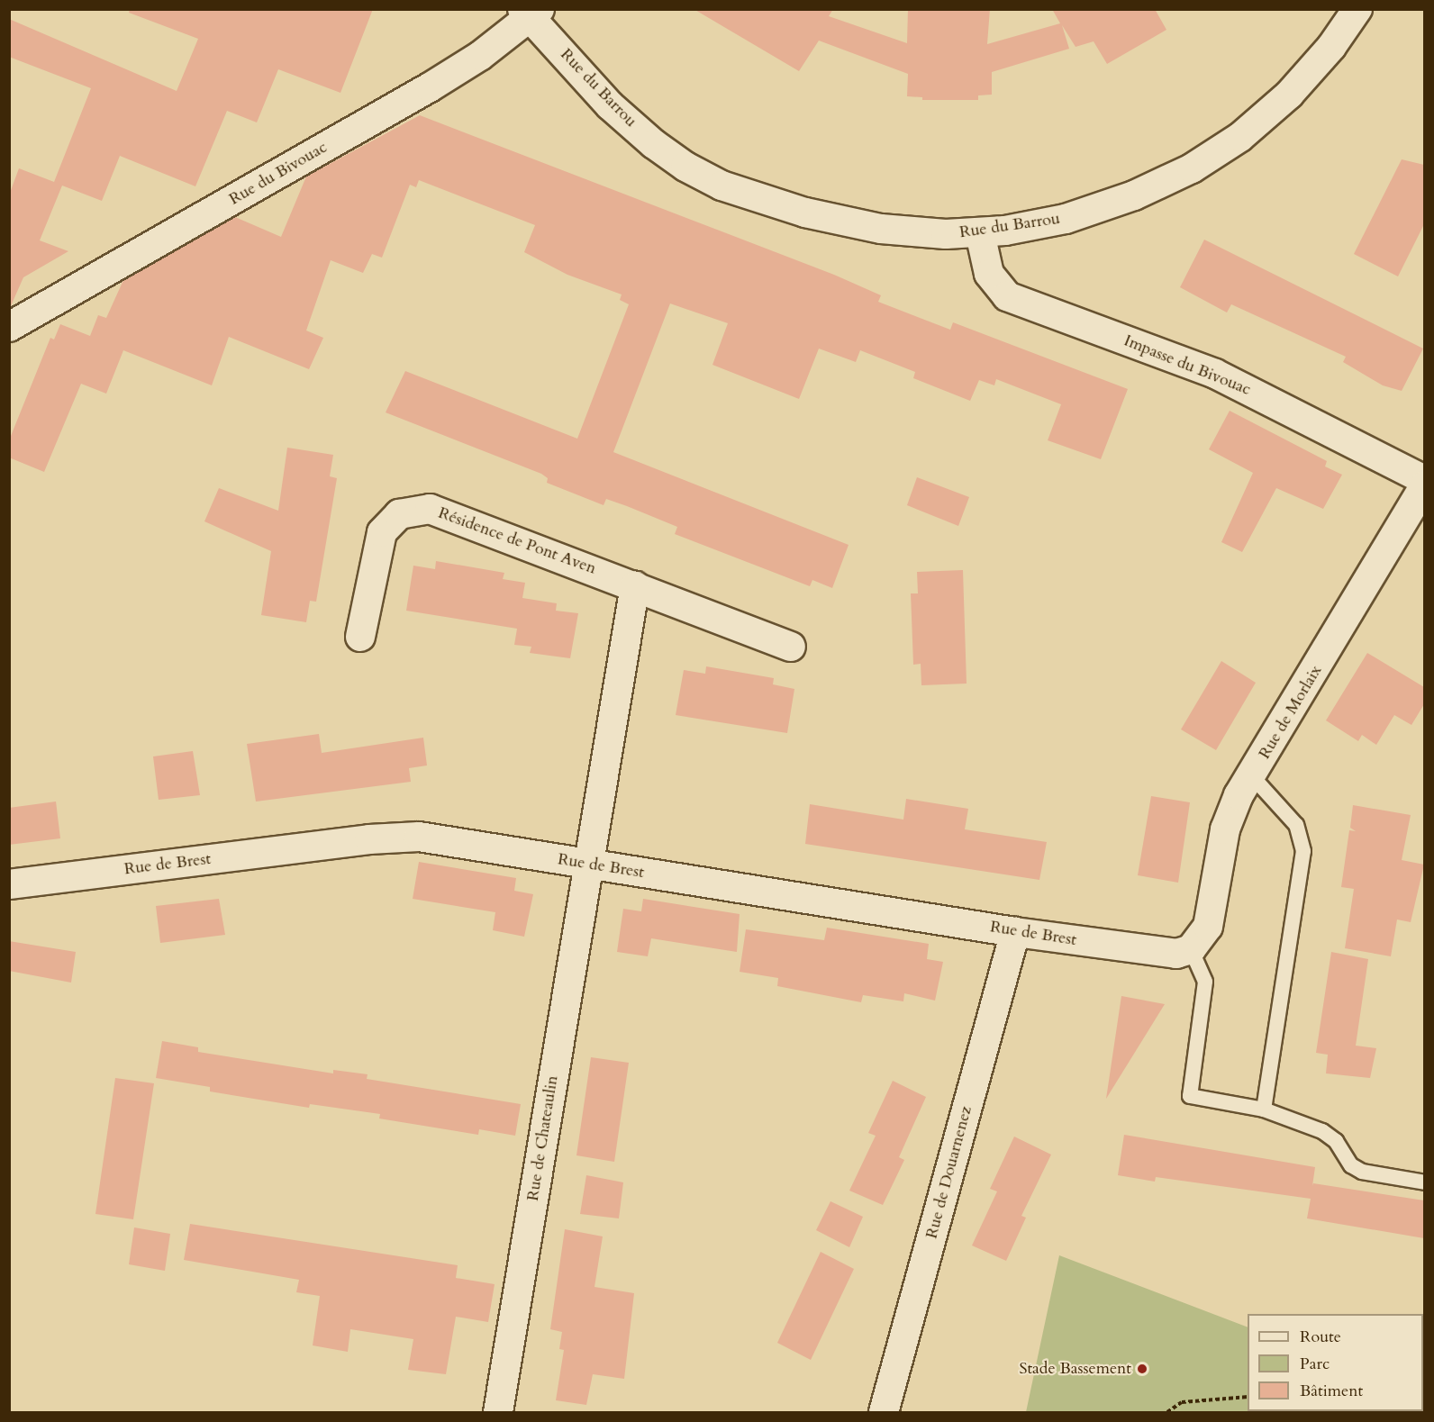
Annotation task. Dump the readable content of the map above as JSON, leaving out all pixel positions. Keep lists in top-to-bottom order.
{
  "streets": {
    "street": [
      "Rue du Barrou",
      "Rue du Bivouac",
      "Impasse du Bivouac",
      "Résidence de Pont Aven",
      "Rue de Morlaix",
      "Rue de Brest",
      "Rue de Chateaulin",
      "Rue de Douarnenez"
    ]
  },
  "crossings": [
    ["Rue du Barrou", "Rue du Bivouac"],
    ["Rue du Barrou", "Impasse du Bivouac"],
    ["Rue de Morlaix", "Rue de Brest"],
    ["Rue de Brest", "Rue de Chateaulin"],
    ["Rue de Brest", "Rue de Douarnenez"]
  ],
  "places": ["Stade Bassement"],
  "legend": ["Route", "Parc", "Bâtiment"]
}
